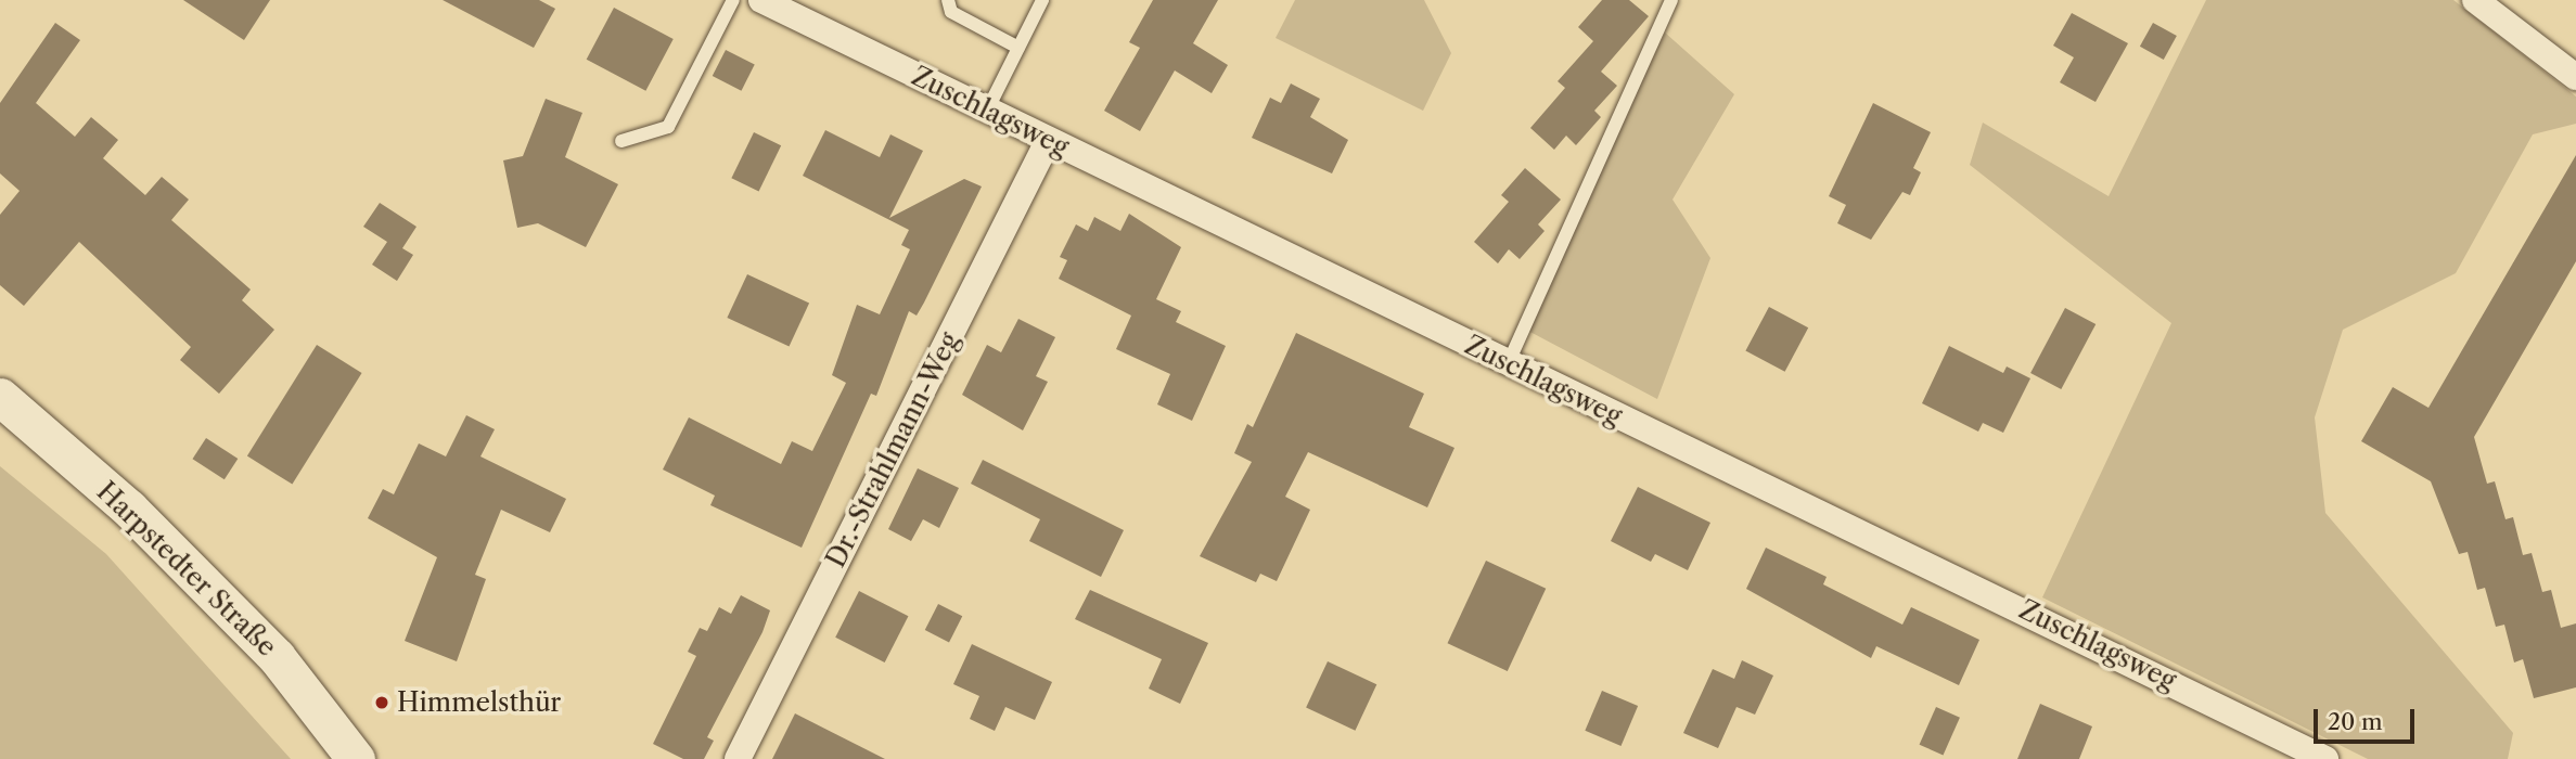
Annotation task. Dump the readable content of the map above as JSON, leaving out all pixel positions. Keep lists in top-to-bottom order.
{
  "streets": {
    "main road": ["Harpstedter Straße"],
    "street": ["Zuschlagsweg", "Dr.-Strahlmann-Weg"]
  },
  "crossings": [
    ["Zuschlagsweg", "Dr.-Strahlmann-Weg"]
  ],
  "places": ["Himmelsthür"],
  "scale_bar": "20 m"
}
